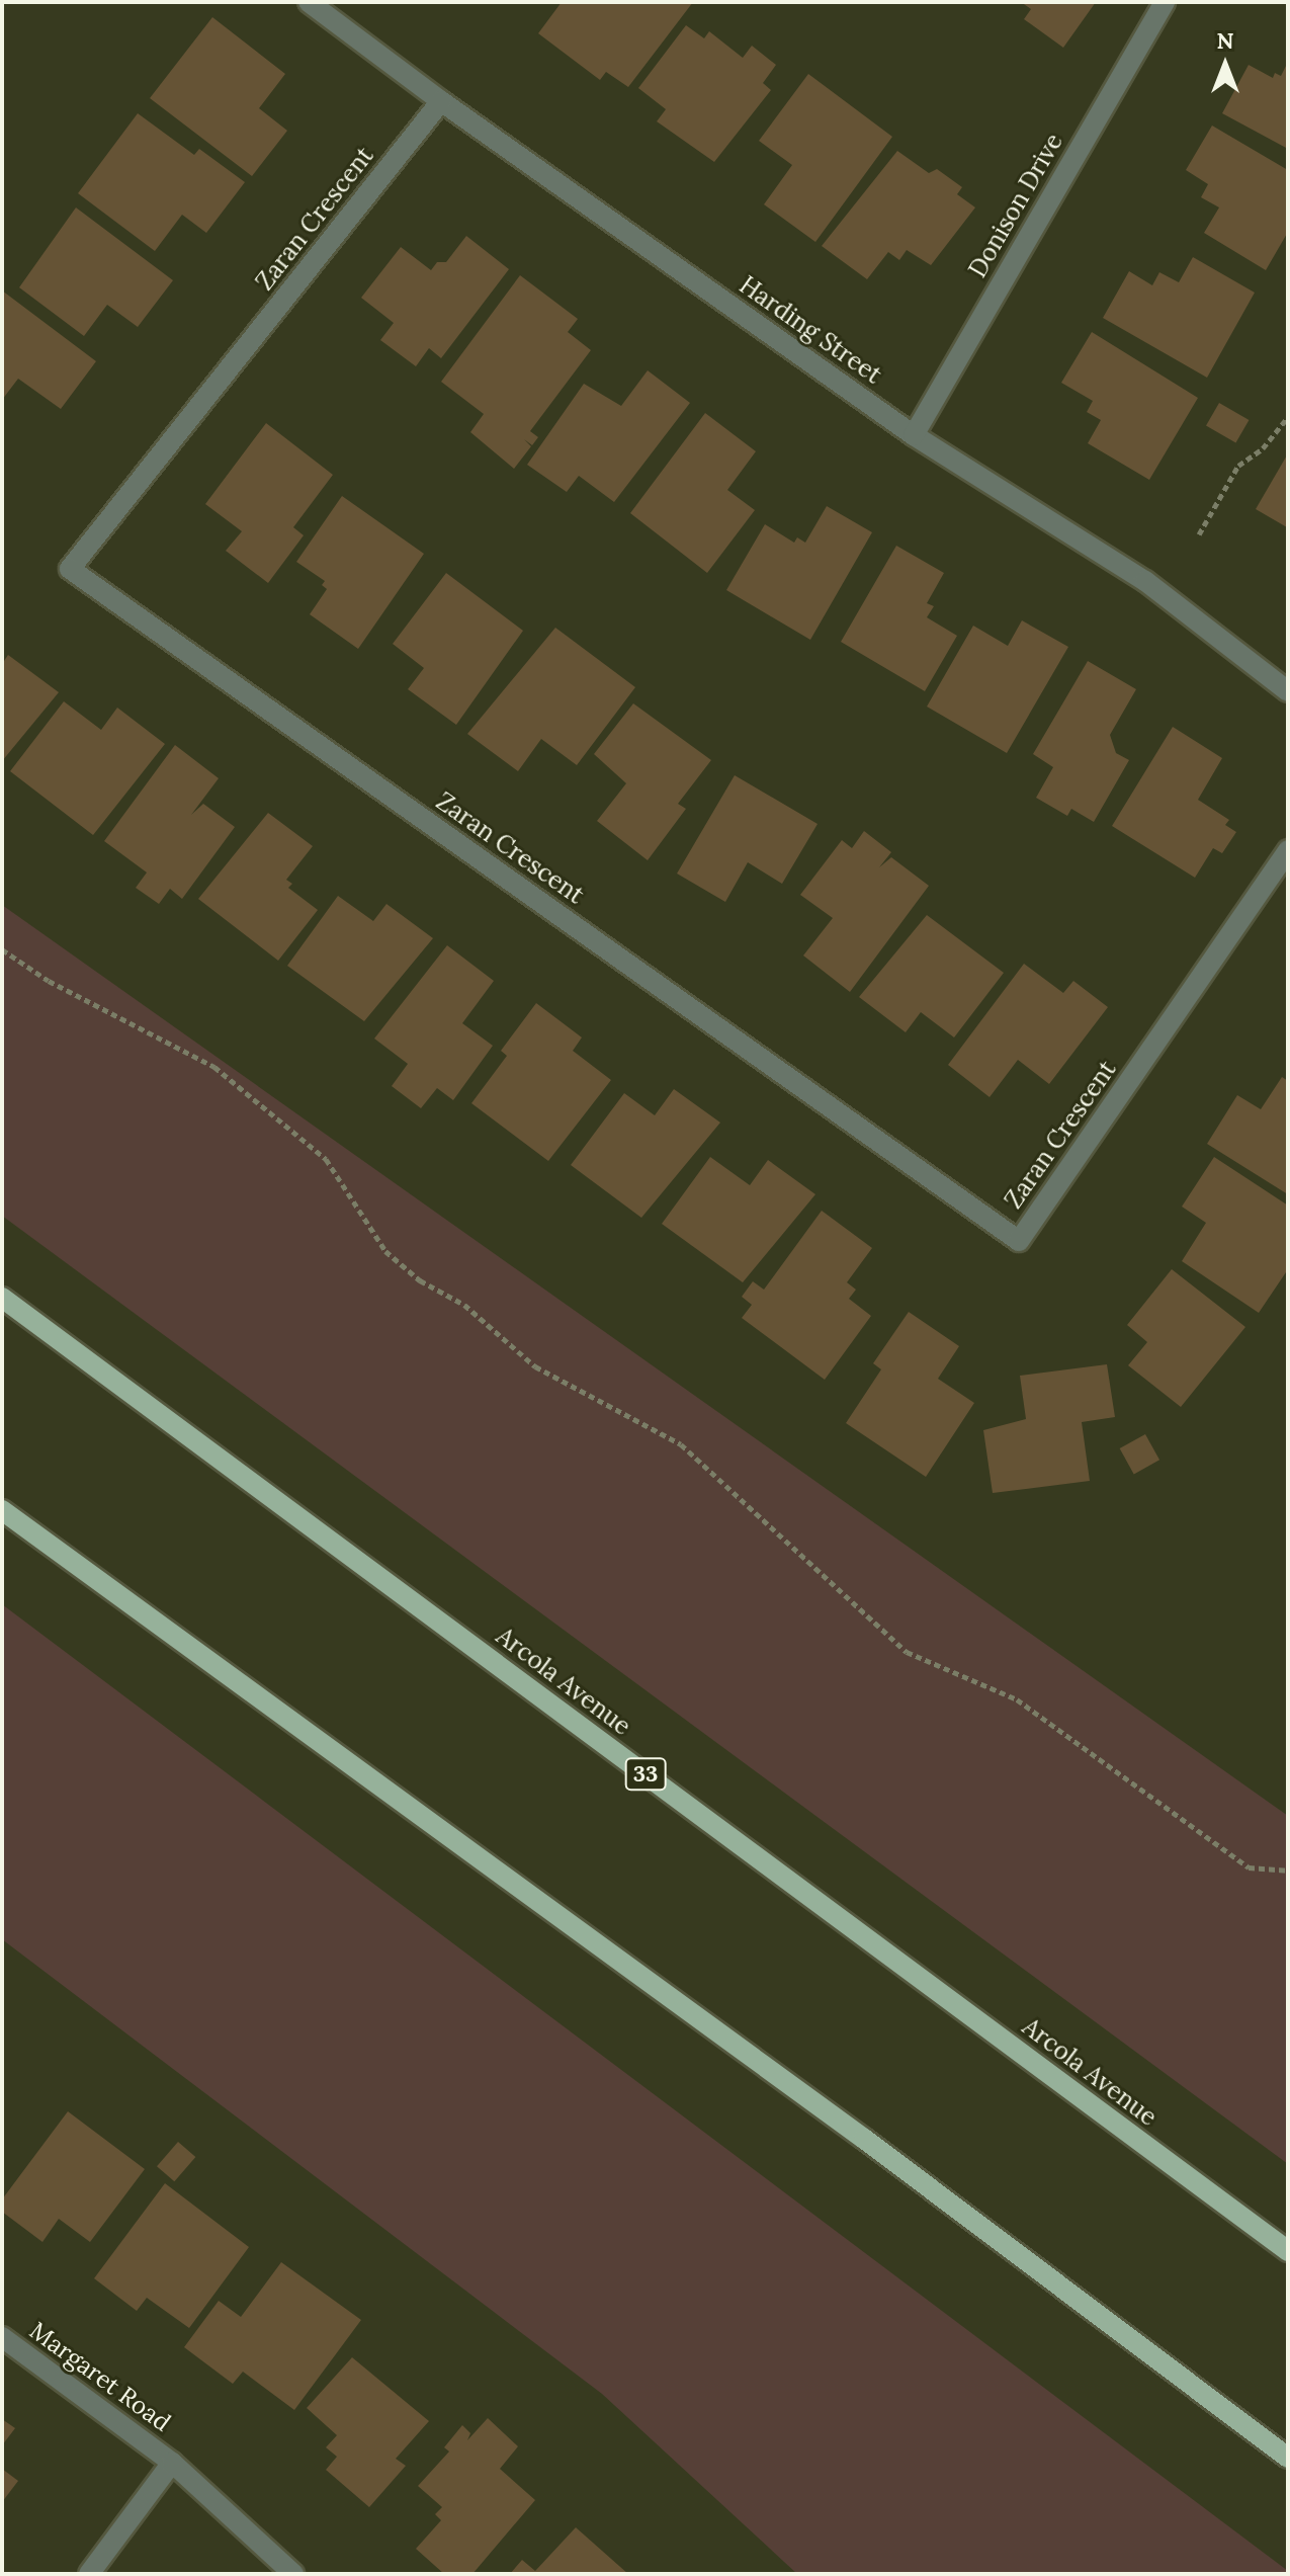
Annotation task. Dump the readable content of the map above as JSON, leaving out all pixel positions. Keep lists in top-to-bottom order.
{
  "streets": {
    "main road": ["Arcola Avenue", "33"],
    "street": [
      "Donison Drive",
      "Zaran Crescent",
      "Harding Street",
      "Margaret Road"
    ]
  },
  "crossings": [
    ["Donison Drive", "Harding Street"],
    ["Zaran Crescent", "Harding Street"]
  ],
  "north": "top"
}
